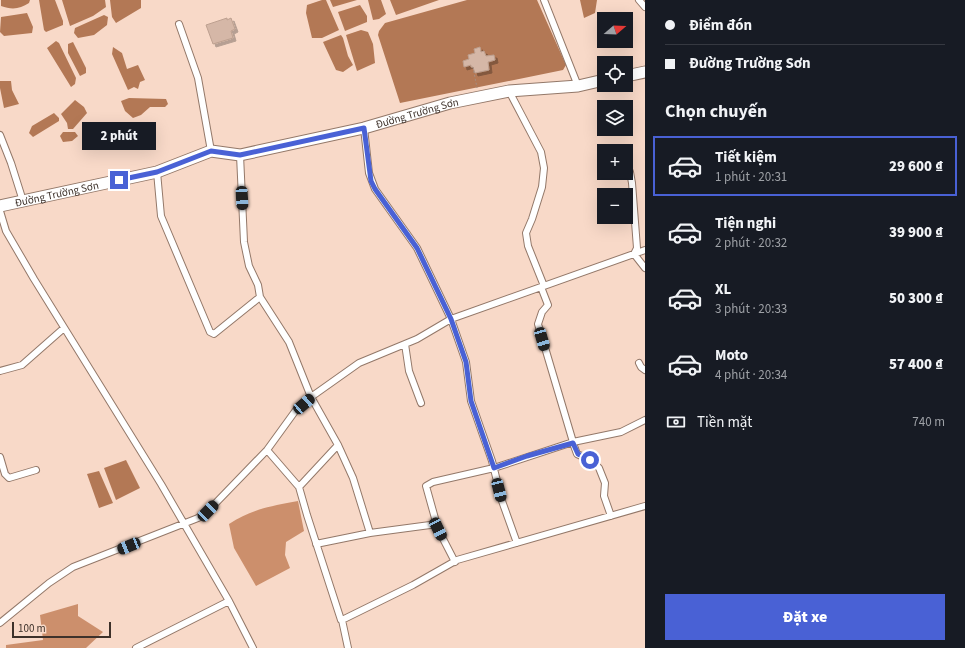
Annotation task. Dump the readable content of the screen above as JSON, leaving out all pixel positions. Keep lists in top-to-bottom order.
{
  "streets": {
    "highway": ["Đường Trường Sơn"]
  },
  "scale_bar": "100 m",
  "north": "right",
  "page": {
    "banner": ["Điểm đón", "Đường Trường Sơn"],
    "map_buttons": ["+", "−"],
    "heading": "Chọn chuyến",
    "bubble": "2 phút",
    "list": [
      {
        "name": "Tiết kiệm",
        "note": "1 phút · 20:31",
        "value": "29 600 ₫"
      },
      {
        "name": "Tiện nghi",
        "note": "2 phút · 20:32",
        "value": "39 900 ₫"
      },
      {
        "name": "XL",
        "note": "3 phút · 20:33",
        "value": "50 300 ₫"
      },
      {
        "name": "Moto",
        "note": "4 phút · 20:34",
        "value": "57 400 ₫"
      }
    ],
    "pay": ["Tiền mặt", "740 m"],
    "buttons": "Đặt xe",
    "scale": "100 m"
  }
}
